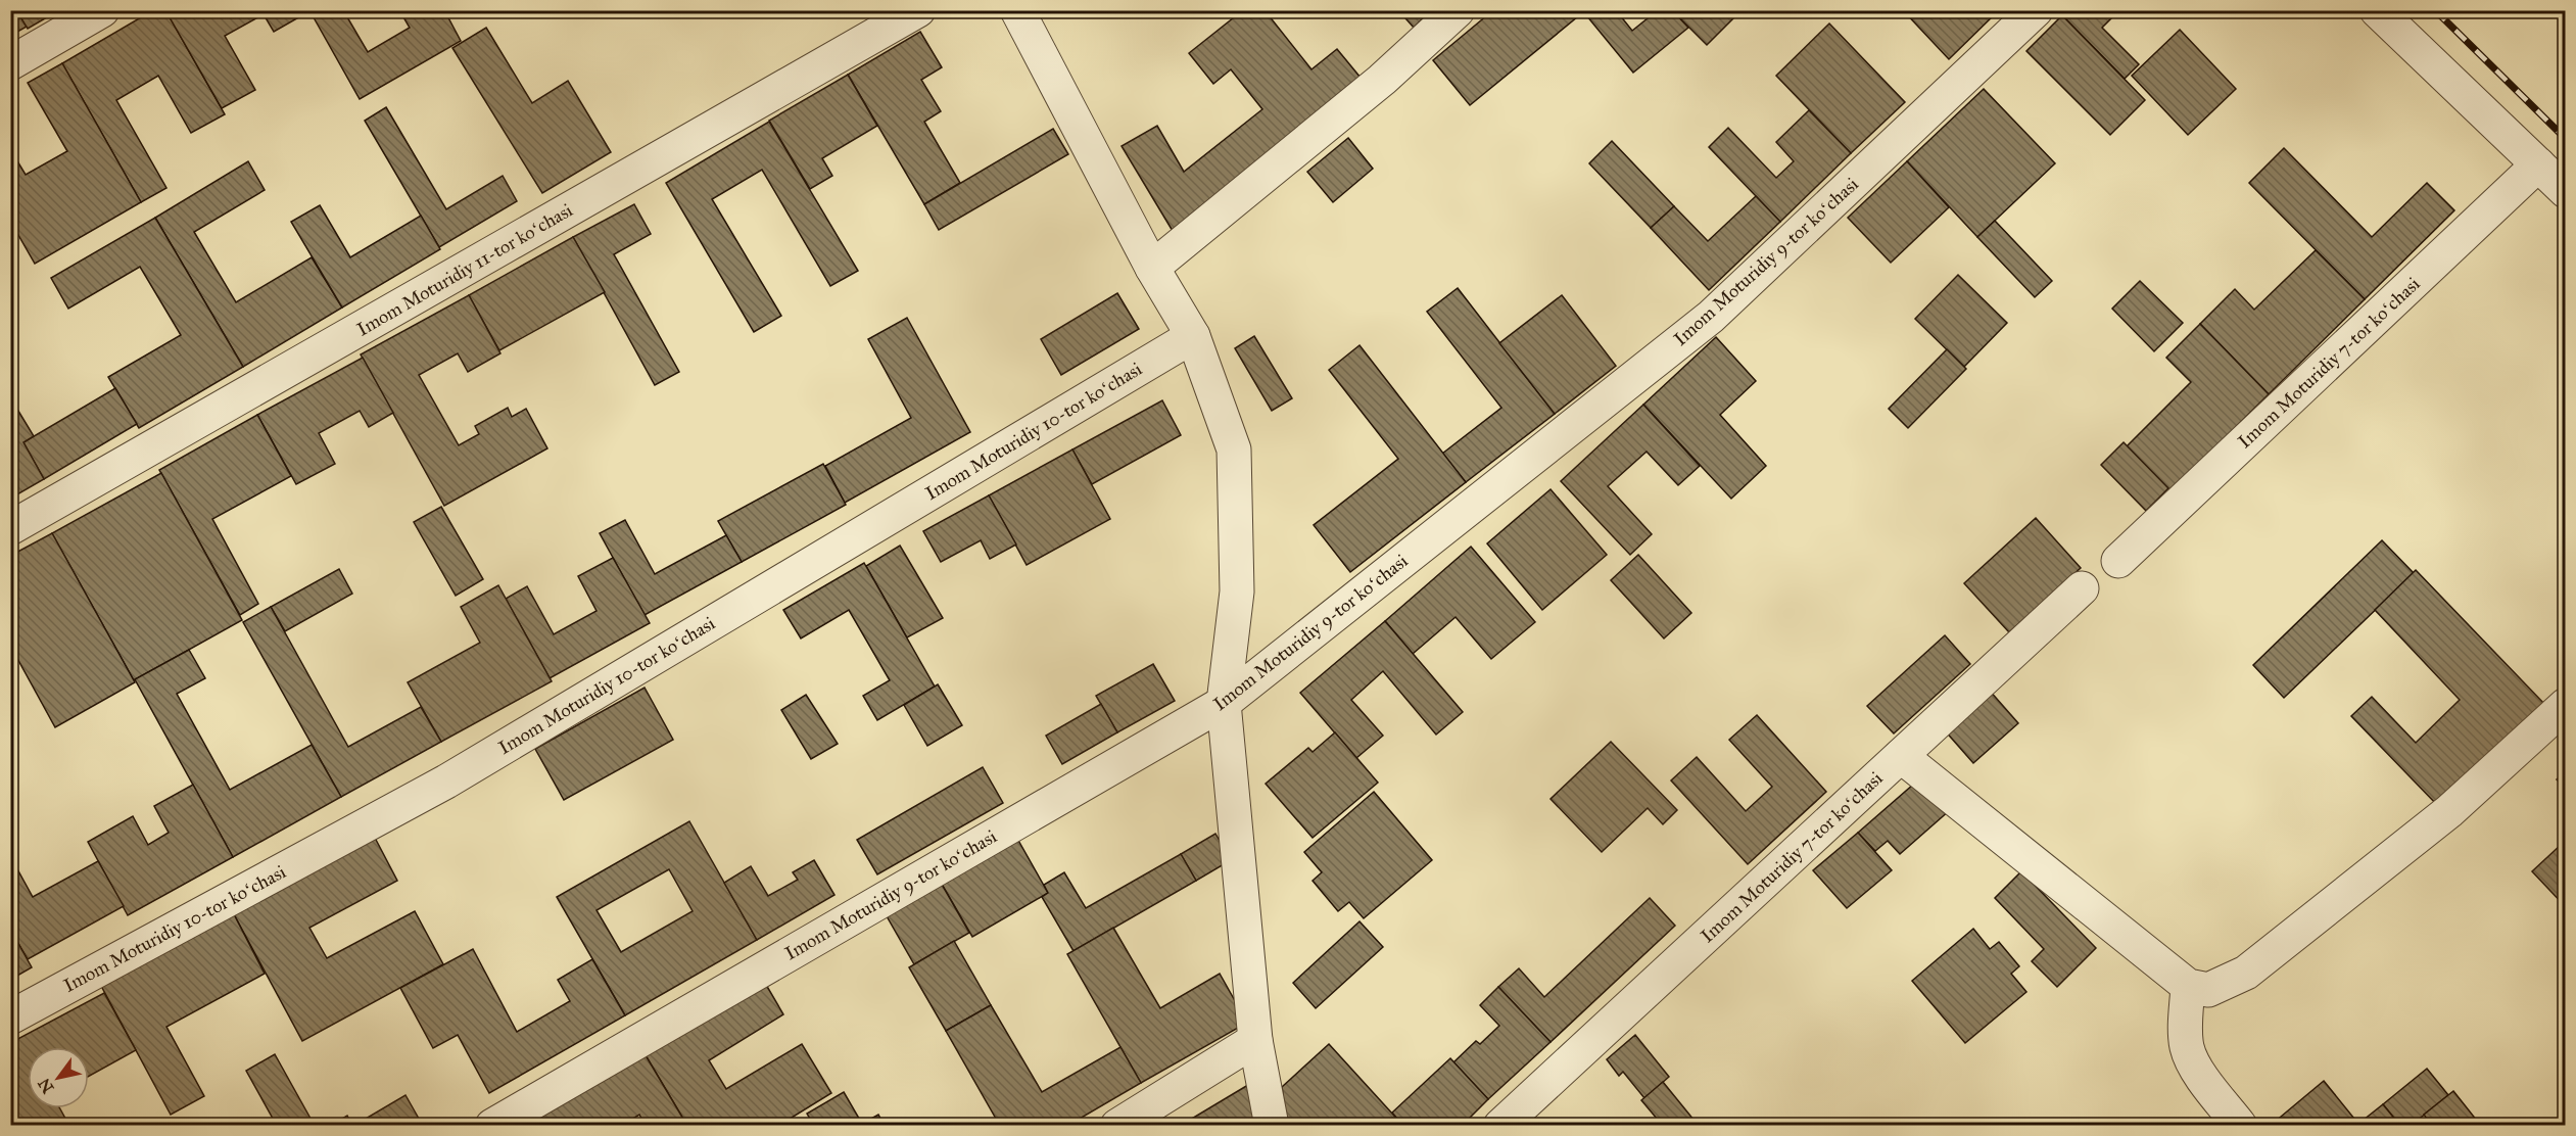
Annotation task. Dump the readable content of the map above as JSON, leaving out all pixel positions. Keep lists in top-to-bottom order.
{
  "streets": {
    "street": [
      "Imom Moturidiy 9-tor koʻchasi",
      "Imom Moturidiy 11-tor koʻchasi",
      "Imom Moturidiy 7-tor koʻchasi",
      "Imom Moturidiy 10-tor koʻchasi"
    ]
  },
  "north": "bottom left"
}
